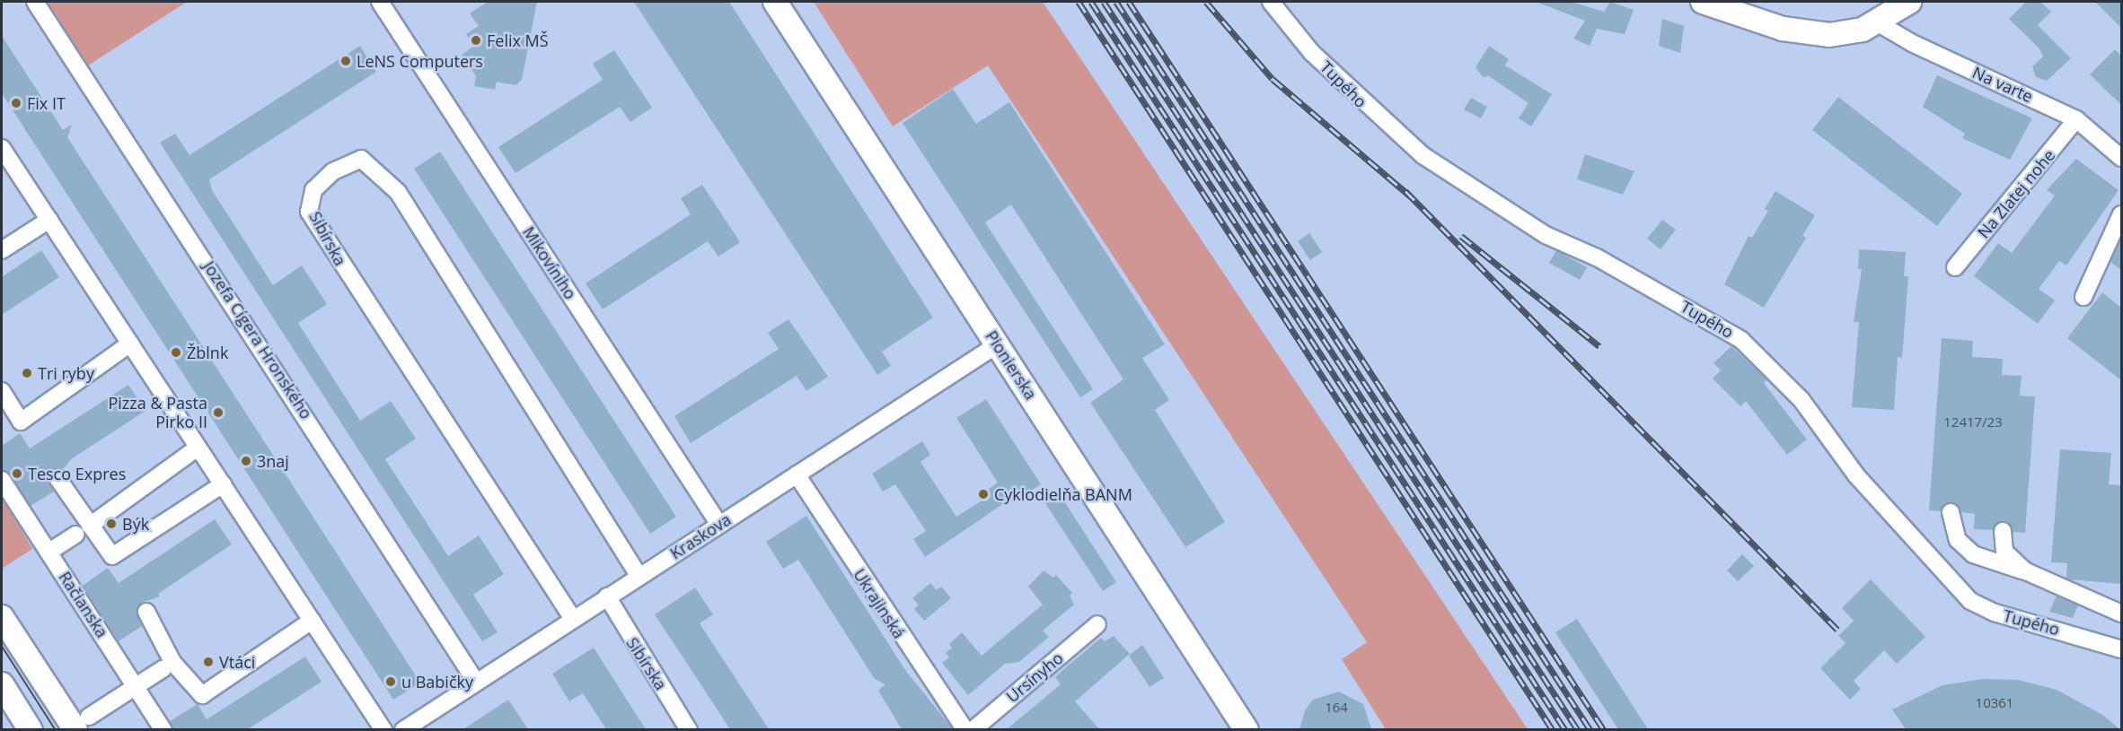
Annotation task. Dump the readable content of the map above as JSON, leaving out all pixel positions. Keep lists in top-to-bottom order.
{
  "streets": {
    "street": [
      "Tupého",
      "Na varte",
      "Na Zlatej nohe",
      "Sibírska",
      "Mikovíniho",
      "Jozefa Cígera Hronského",
      "Pionierska",
      "Kraskova",
      "Ukrajinská",
      "Račianska",
      "Ursínyho"
    ]
  },
  "crossings": [
    ["Na varte", "Na Zlatej nohe"],
    ["Sibírska", "Kraskova"],
    ["Mikovíniho", "Kraskova"],
    ["Jozefa Cígera Hronského", "Kraskova"],
    ["Pionierska", "Kraskova"],
    ["Kraskova", "Ukrajinská"]
  ],
  "places": [
    "Felix MŠ",
    "LeNS Computers",
    "Fix IT",
    "Žblnk",
    "Tri ryby",
    "Pizza & Pasta Pirko II",
    "3naj",
    "Tesco Expres",
    "Cyklodielňa BANM",
    "Býk",
    "Vtáci",
    "u Babičky"
  ],
  "house_numbers": ["12417/23", "10361", "164"]
}
